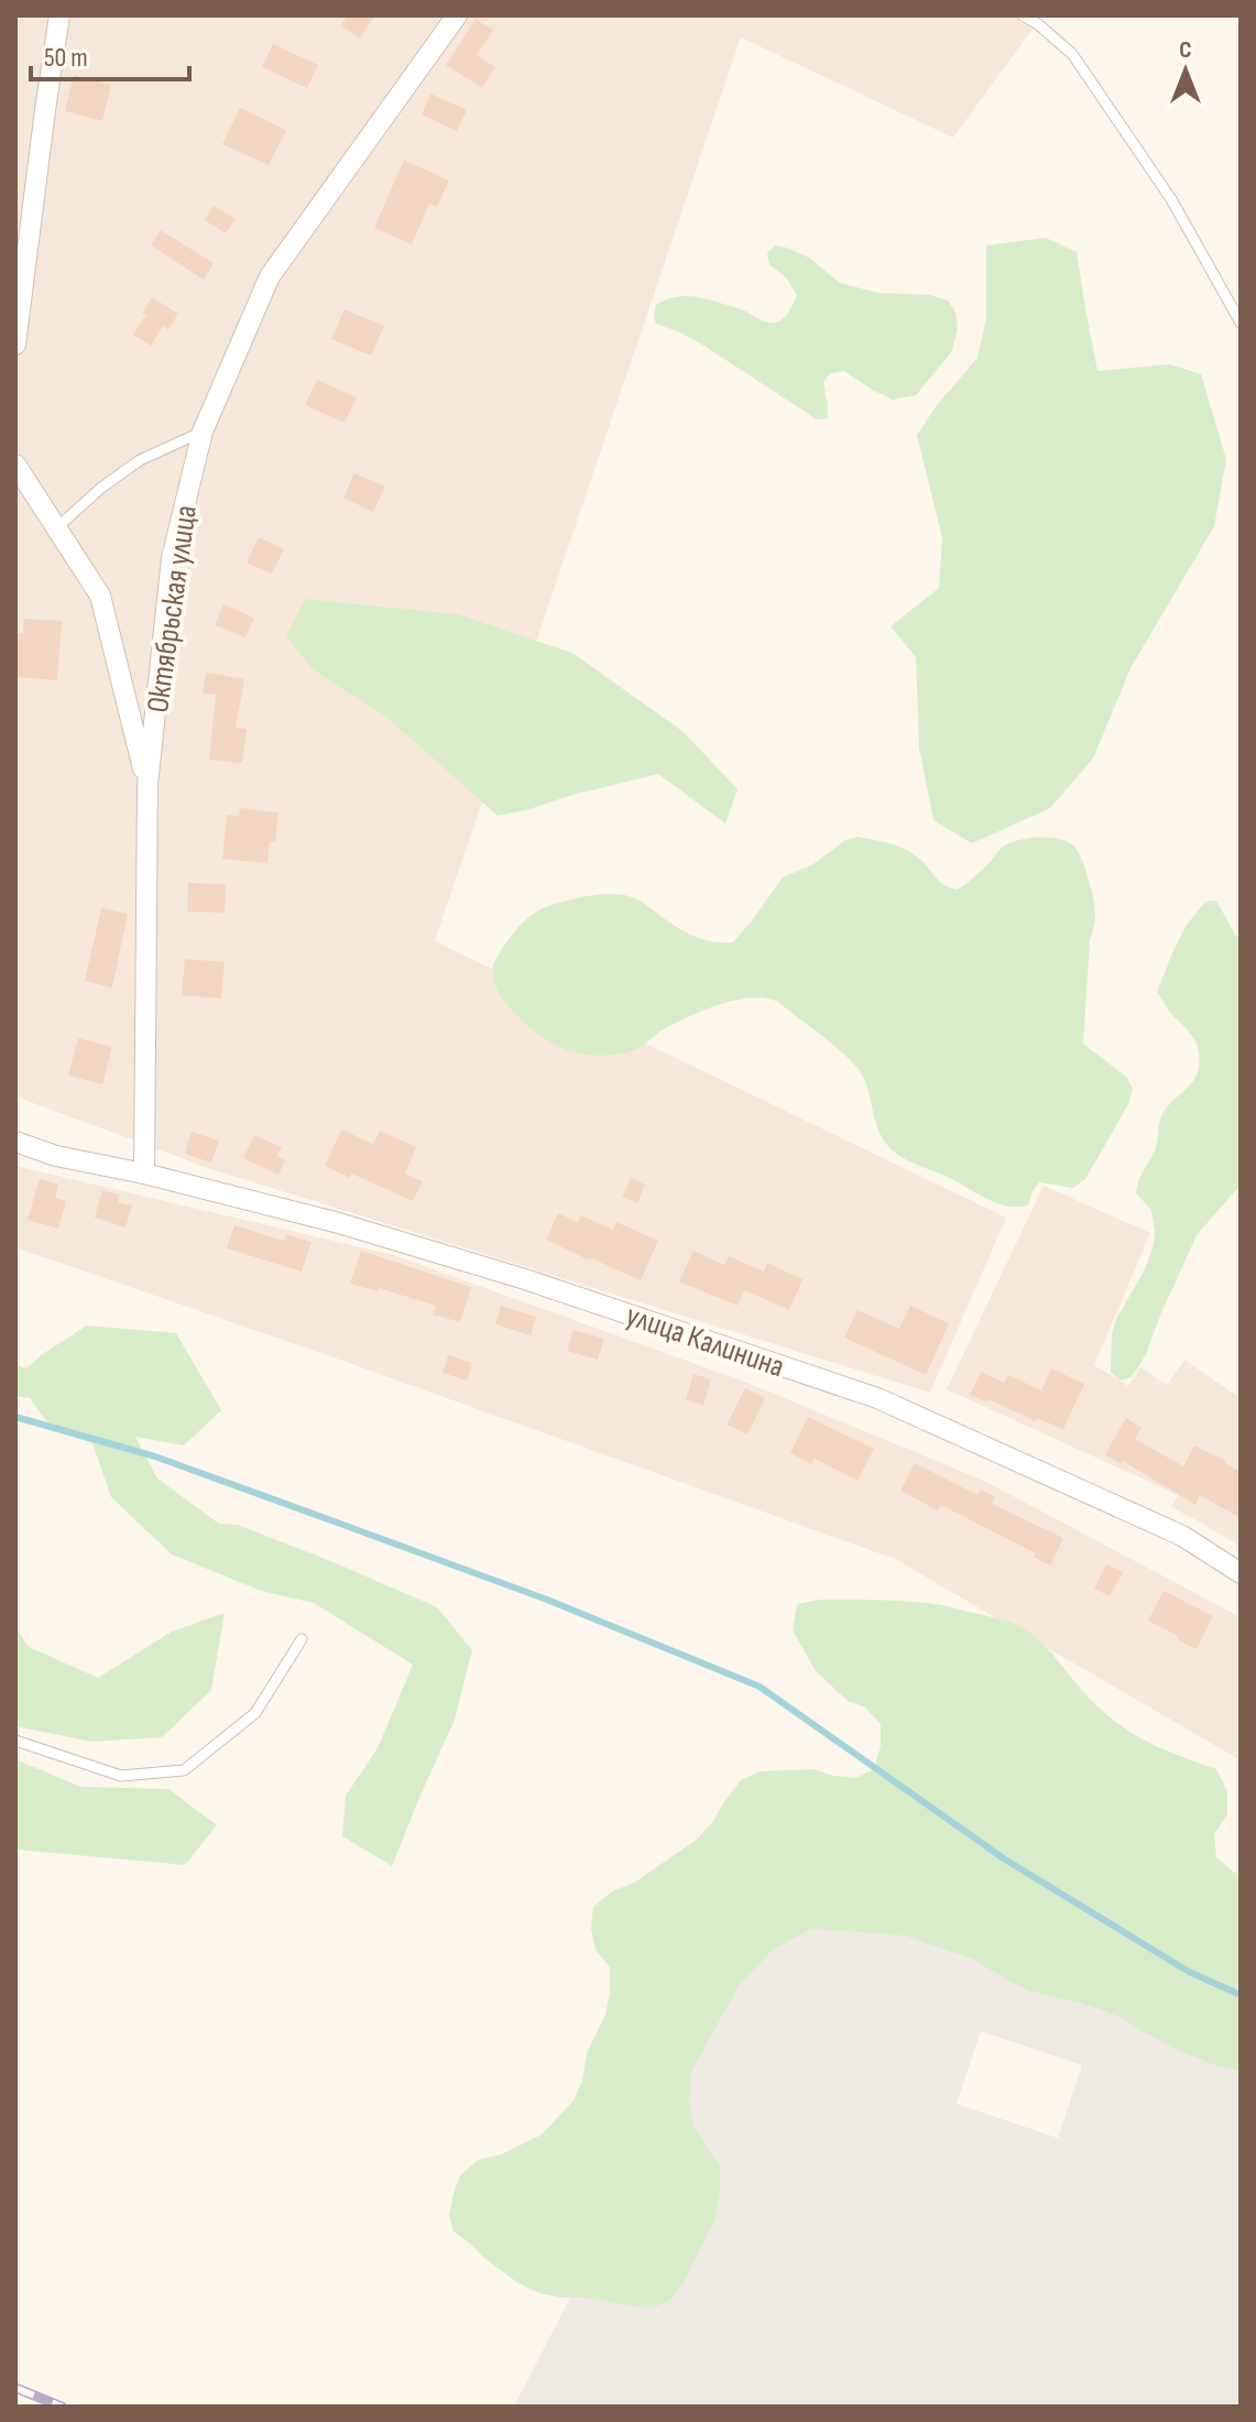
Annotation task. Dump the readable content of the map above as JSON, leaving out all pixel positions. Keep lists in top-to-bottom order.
{
  "streets": {
    "street": ["Октябрьская улица", "улица Калинина"]
  },
  "crossings": [
    ["Октябрьская улица", "улица Калинина"]
  ],
  "scale_bar": "50 m",
  "north": "top"
}
